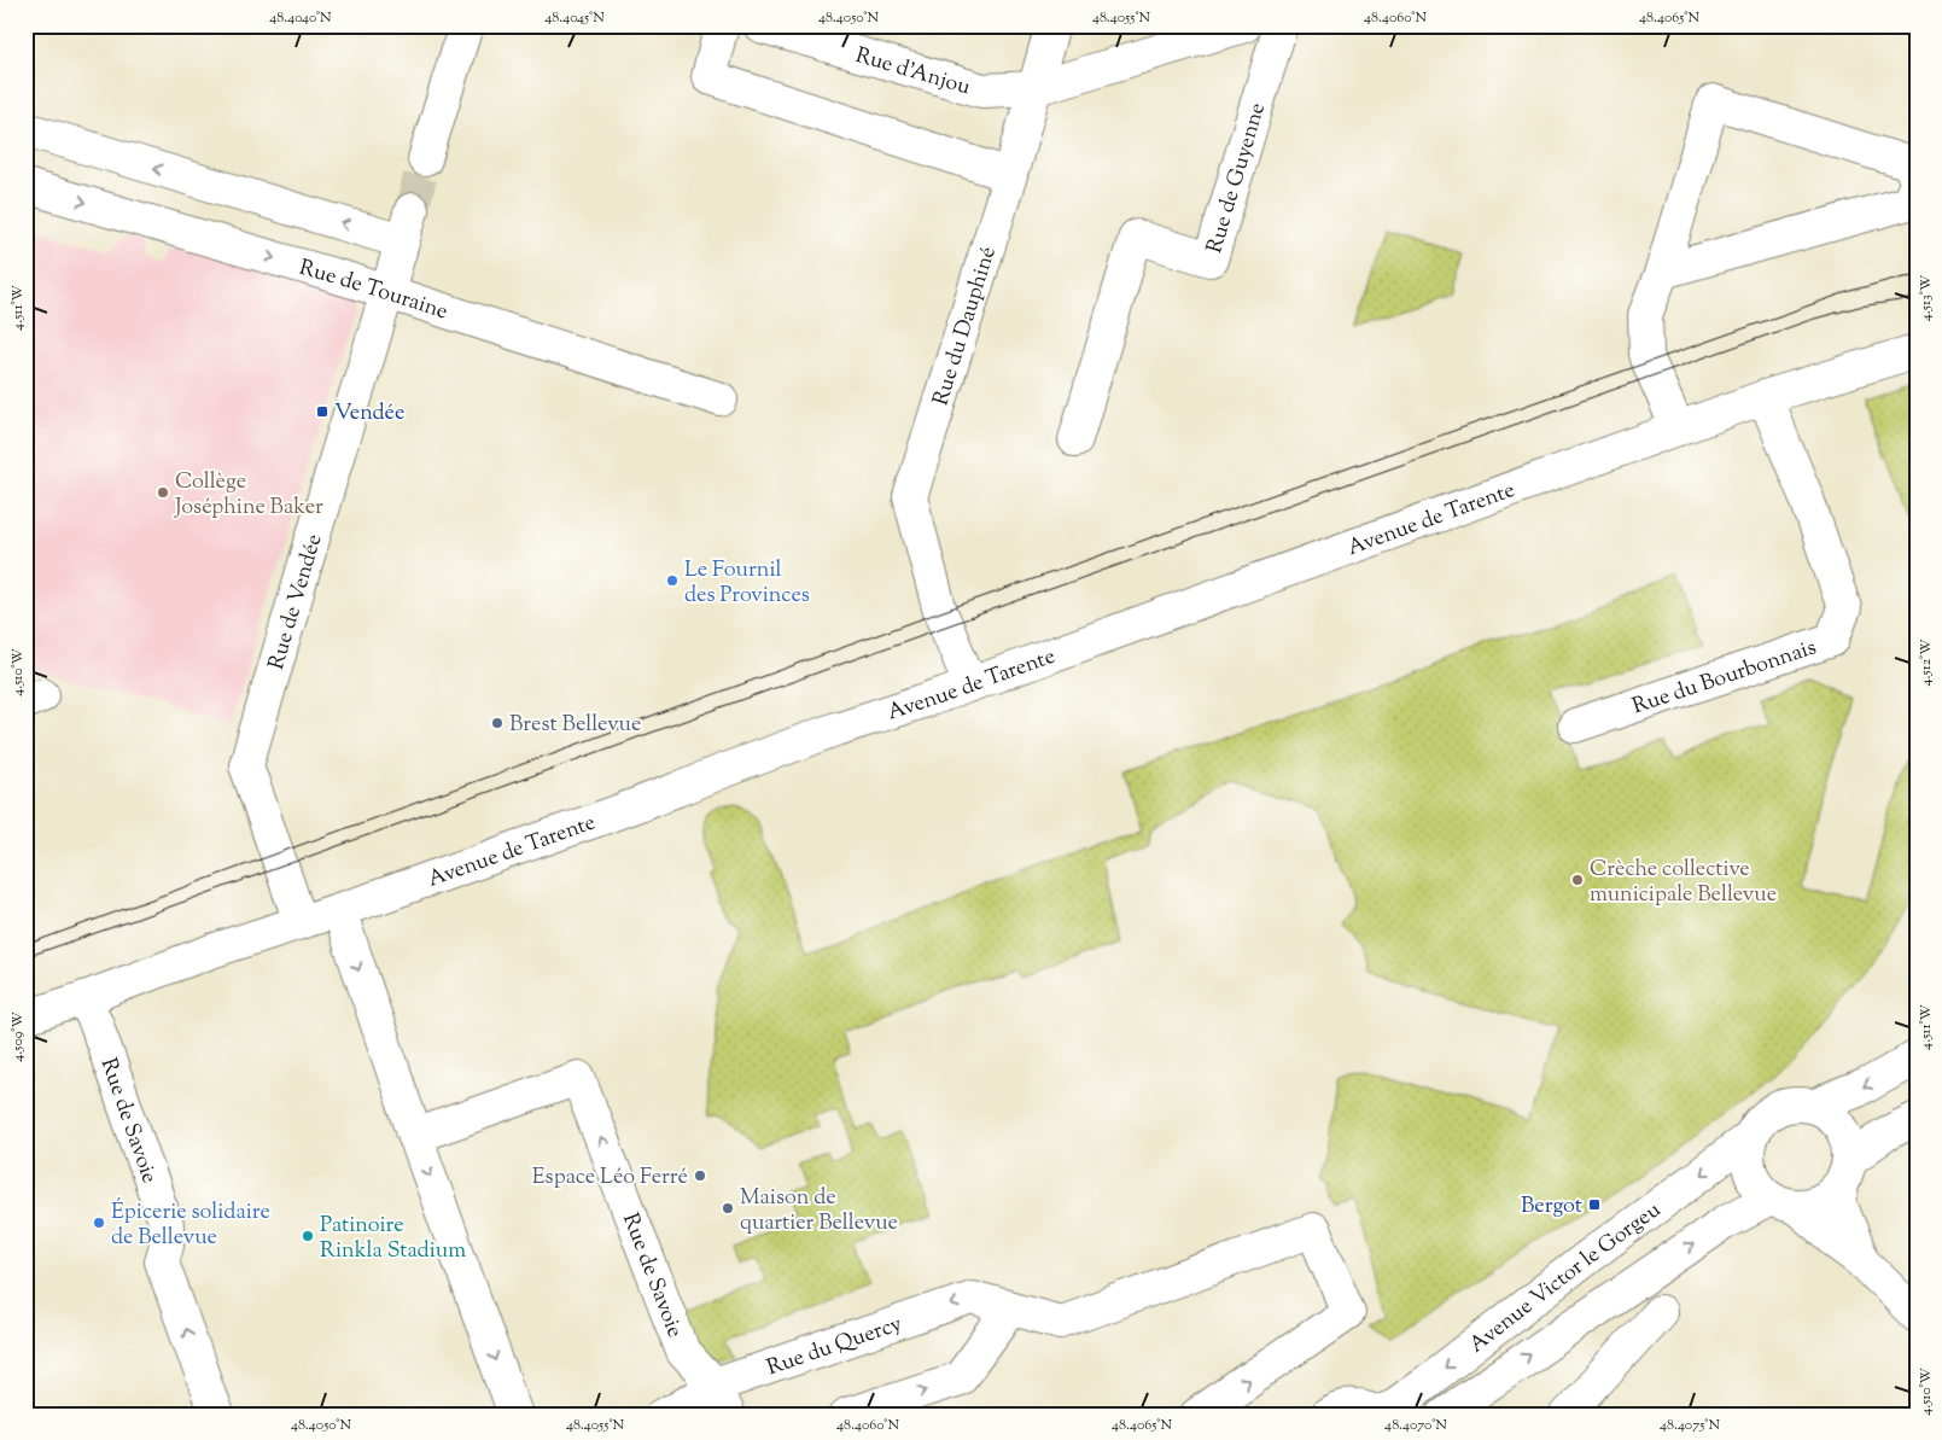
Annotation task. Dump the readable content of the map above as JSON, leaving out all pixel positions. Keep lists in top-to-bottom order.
{
  "streets": {
    "street": [
      "Rue d'Anjou",
      "Rue de Guyenne",
      "Rue de Touraine",
      "Rue du Dauphiné",
      "Avenue de Tarente",
      "Rue de Vendée",
      "Rue du Bourbonnais",
      "Rue de Savoie",
      "Avenue Victor le Gorgeu",
      "Rue du Quercy"
    ]
  },
  "crossings": [
    ["Rue d'Anjou", "Rue du Dauphiné"],
    ["Rue de Touraine", "Rue de Vendée"],
    ["Rue du Dauphiné", "Avenue de Tarente"],
    ["Avenue de Tarente", "Rue de Vendée"],
    ["Avenue de Tarente", "Rue du Bourbonnais"],
    ["Avenue de Tarente", "Rue de Savoie"],
    ["Rue de Savoie", "Rue du Quercy"]
  ],
  "places": {
    "transit": ["Vendée", "Bergot"],
    "other": [
      "Collège Joséphine Baker",
      "Le Fournil des Provinces",
      "Brest Bellevue",
      "Crèche collective municipale Bellevue",
      "Espace Léo Ferré",
      "Maison de quartier Bellevue",
      "Épicerie solidaire de Bellevue",
      "Patinoire Rinkla Stadium"
    ]
  },
  "coordinates": [
    "48.4040°N",
    "48.4045°N",
    "48.4050°N",
    "48.4055°N",
    "48.4060°N",
    "48.4065°N",
    "4.513°W",
    "4.511°W",
    "4.512°W",
    "4.510°W",
    "4.509°W",
    "48.4070°N",
    "48.4075°N"
  ]
}
